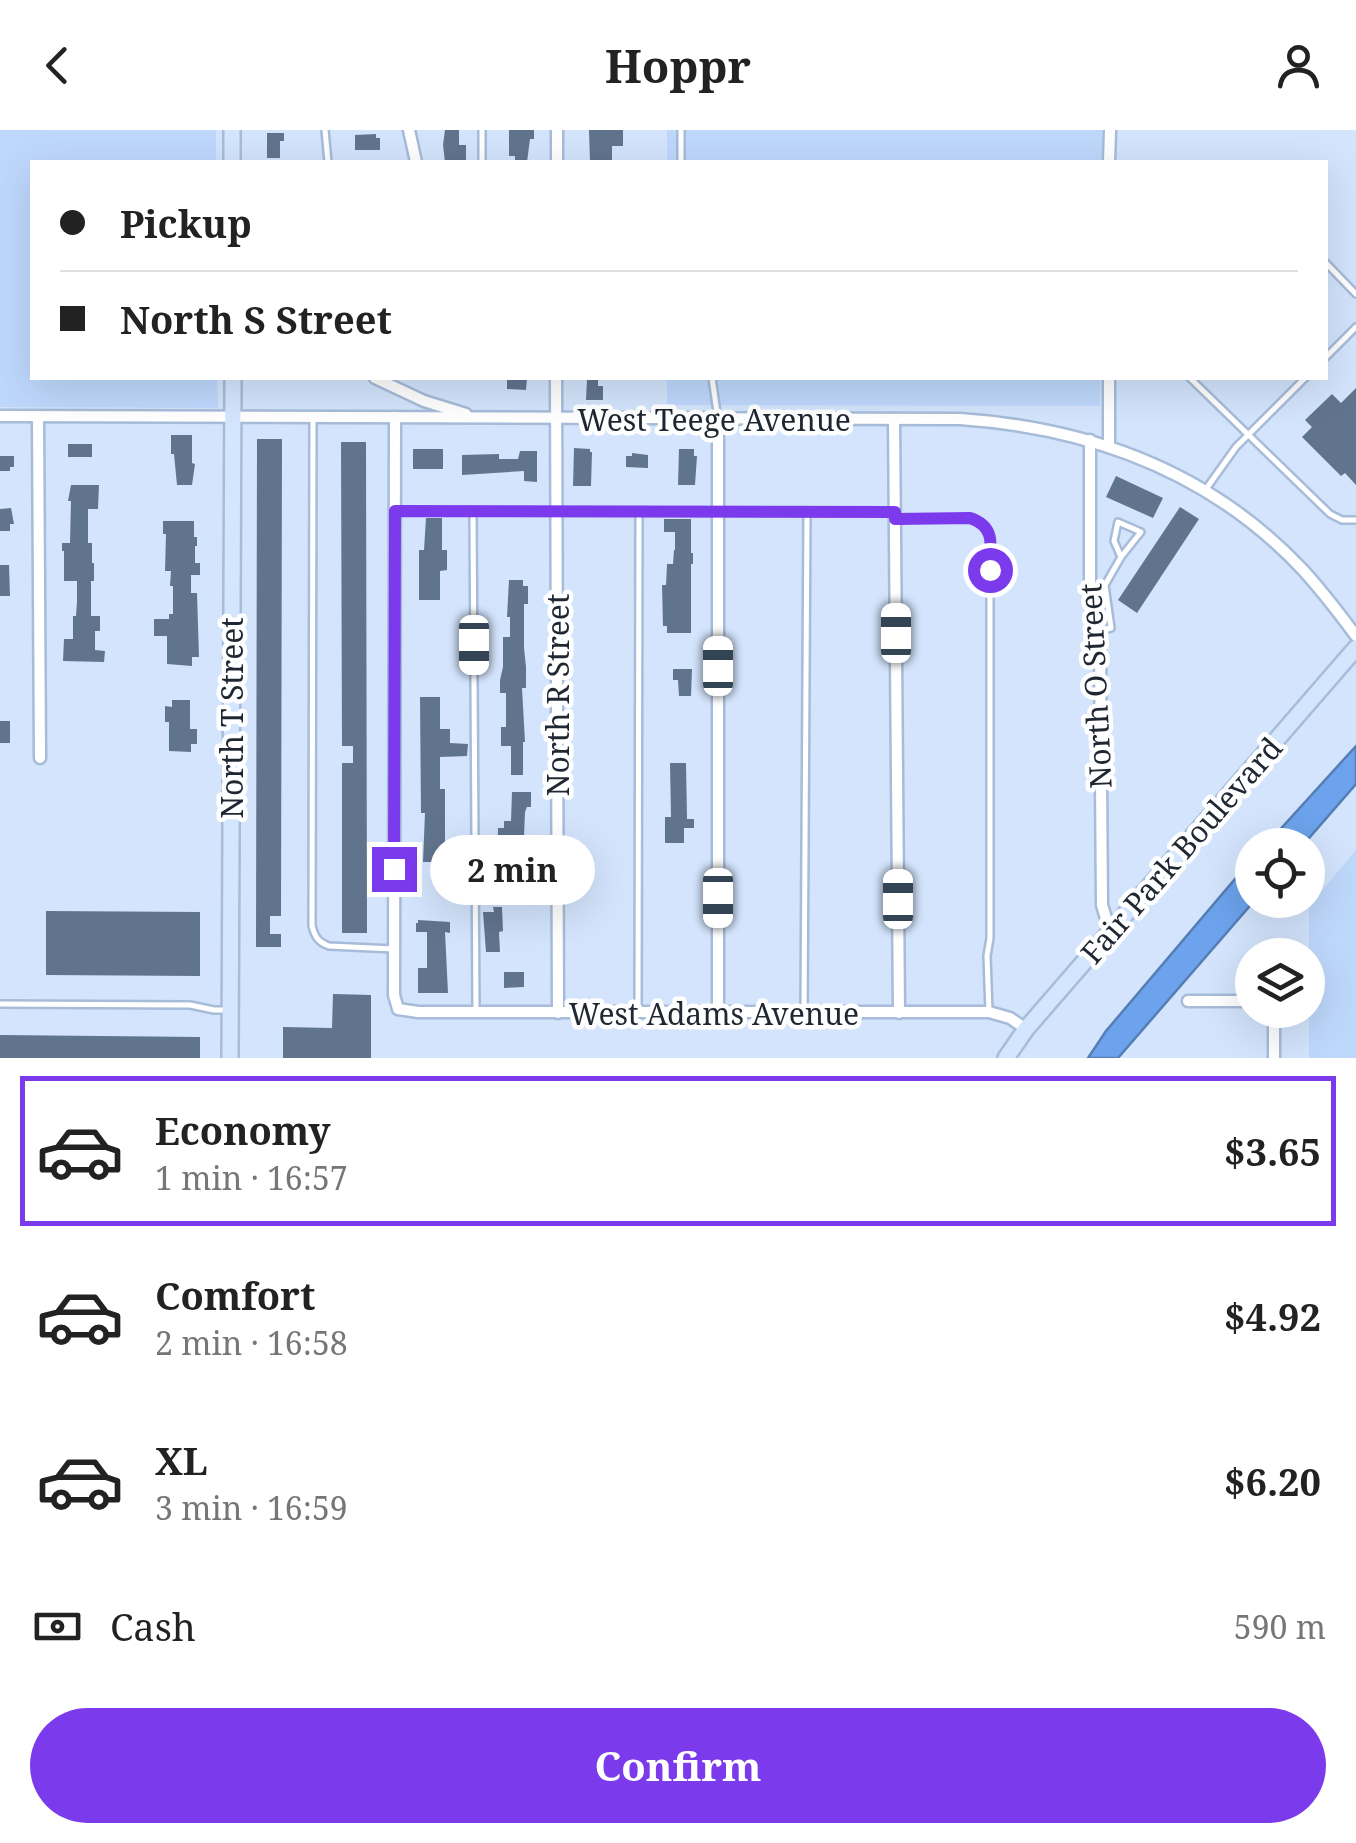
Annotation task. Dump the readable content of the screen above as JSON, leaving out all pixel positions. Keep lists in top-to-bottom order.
{
  "streets": {
    "street": [
      "West Teege Avenue",
      "North O Street",
      "North R Street",
      "North T Street",
      "Fair Park Boulevard",
      "West Adams Avenue"
    ]
  },
  "crossings": [
    ["West Teege Avenue", "North O Street"],
    ["West Teege Avenue", "North R Street"],
    ["West Teege Avenue", "North T Street"],
    ["North O Street", "Fair Park Boulevard"],
    ["North R Street", "West Adams Avenue"],
    ["Fair Park Boulevard", "West Adams Avenue"]
  ],
  "page": {
    "header": "Hoppr",
    "banner": ["Pickup", "North S Street"],
    "bubble": "2 min",
    "list": [
      {
        "name": "Economy",
        "note": "1 min · 16:57",
        "value": "$3.65"
      },
      {
        "name": "Comfort",
        "note": "2 min · 16:58",
        "value": "$4.92"
      },
      {
        "name": "XL",
        "note": "3 min · 16:59",
        "value": "$6.20"
      }
    ],
    "pay": ["Cash", "590 m"],
    "buttons": "Confirm"
  }
}
